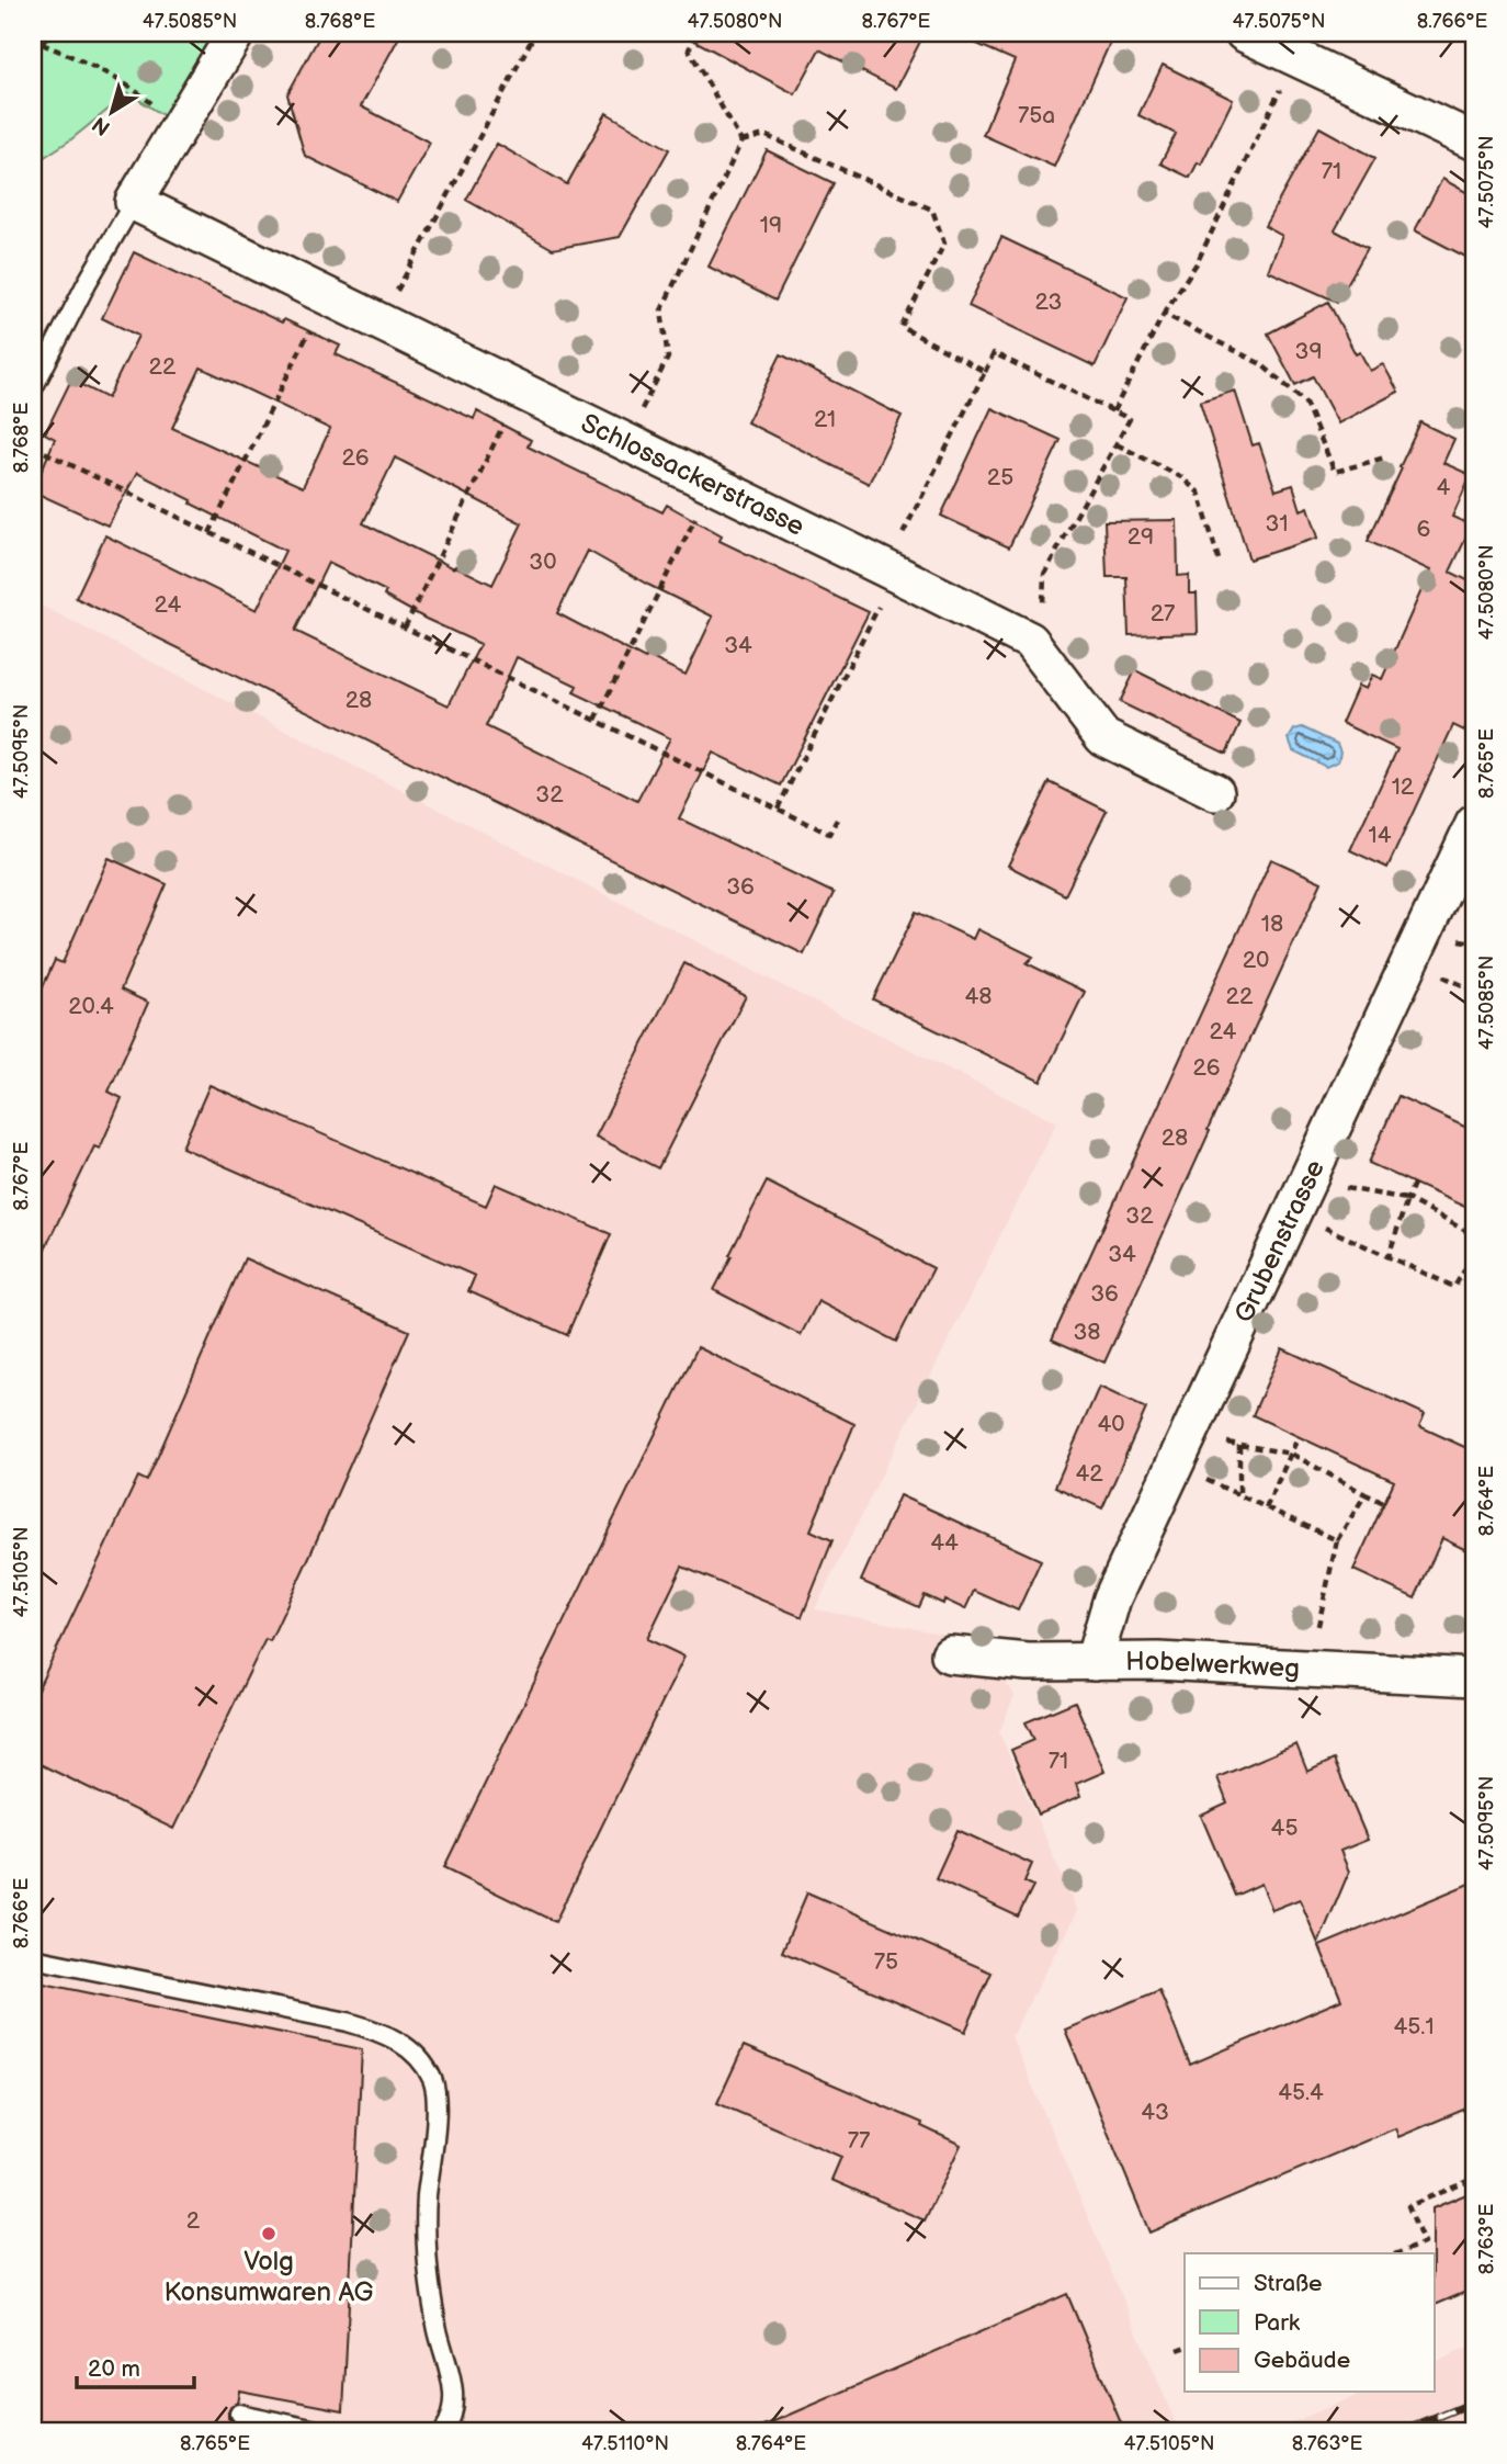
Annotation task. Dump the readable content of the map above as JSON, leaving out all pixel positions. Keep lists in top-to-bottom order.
{
  "streets": {
    "street": ["Schlossackerstrasse", "Grubenstrasse", "Hobelwerkweg"]
  },
  "crossings": [
    ["Grubenstrasse", "Hobelwerkweg"]
  ],
  "places": ["Volg Konsumwaren AG"],
  "house_numbers": [
    "75a",
    "71",
    "19",
    "23",
    "39",
    "22",
    "21",
    "26",
    "25",
    "4",
    "31",
    "6",
    "29",
    "30",
    "24",
    "27",
    "34",
    "28",
    "12",
    "32",
    "14",
    "36",
    "18",
    "20",
    "48",
    "22",
    "20.4",
    "24",
    "26",
    "28",
    "32",
    "34",
    "36",
    "38",
    "40",
    "42",
    "44",
    "71",
    "45",
    "75",
    "45.1",
    "45.4",
    "43",
    "77",
    "2"
  ],
  "legend": ["Straße", "Park", "Gebäude"],
  "scale_bar": "20 m",
  "north": "bottom left",
  "coordinates": [
    "47.5085°N",
    "8.768°E",
    "47.5080°N",
    "8.767°E",
    "47.5075°N",
    "8.766°E",
    "47.5095°N",
    "8.765°E",
    "8.764°E",
    "47.5105°N",
    "8.763°E",
    "47.5110°N"
  ]
}
